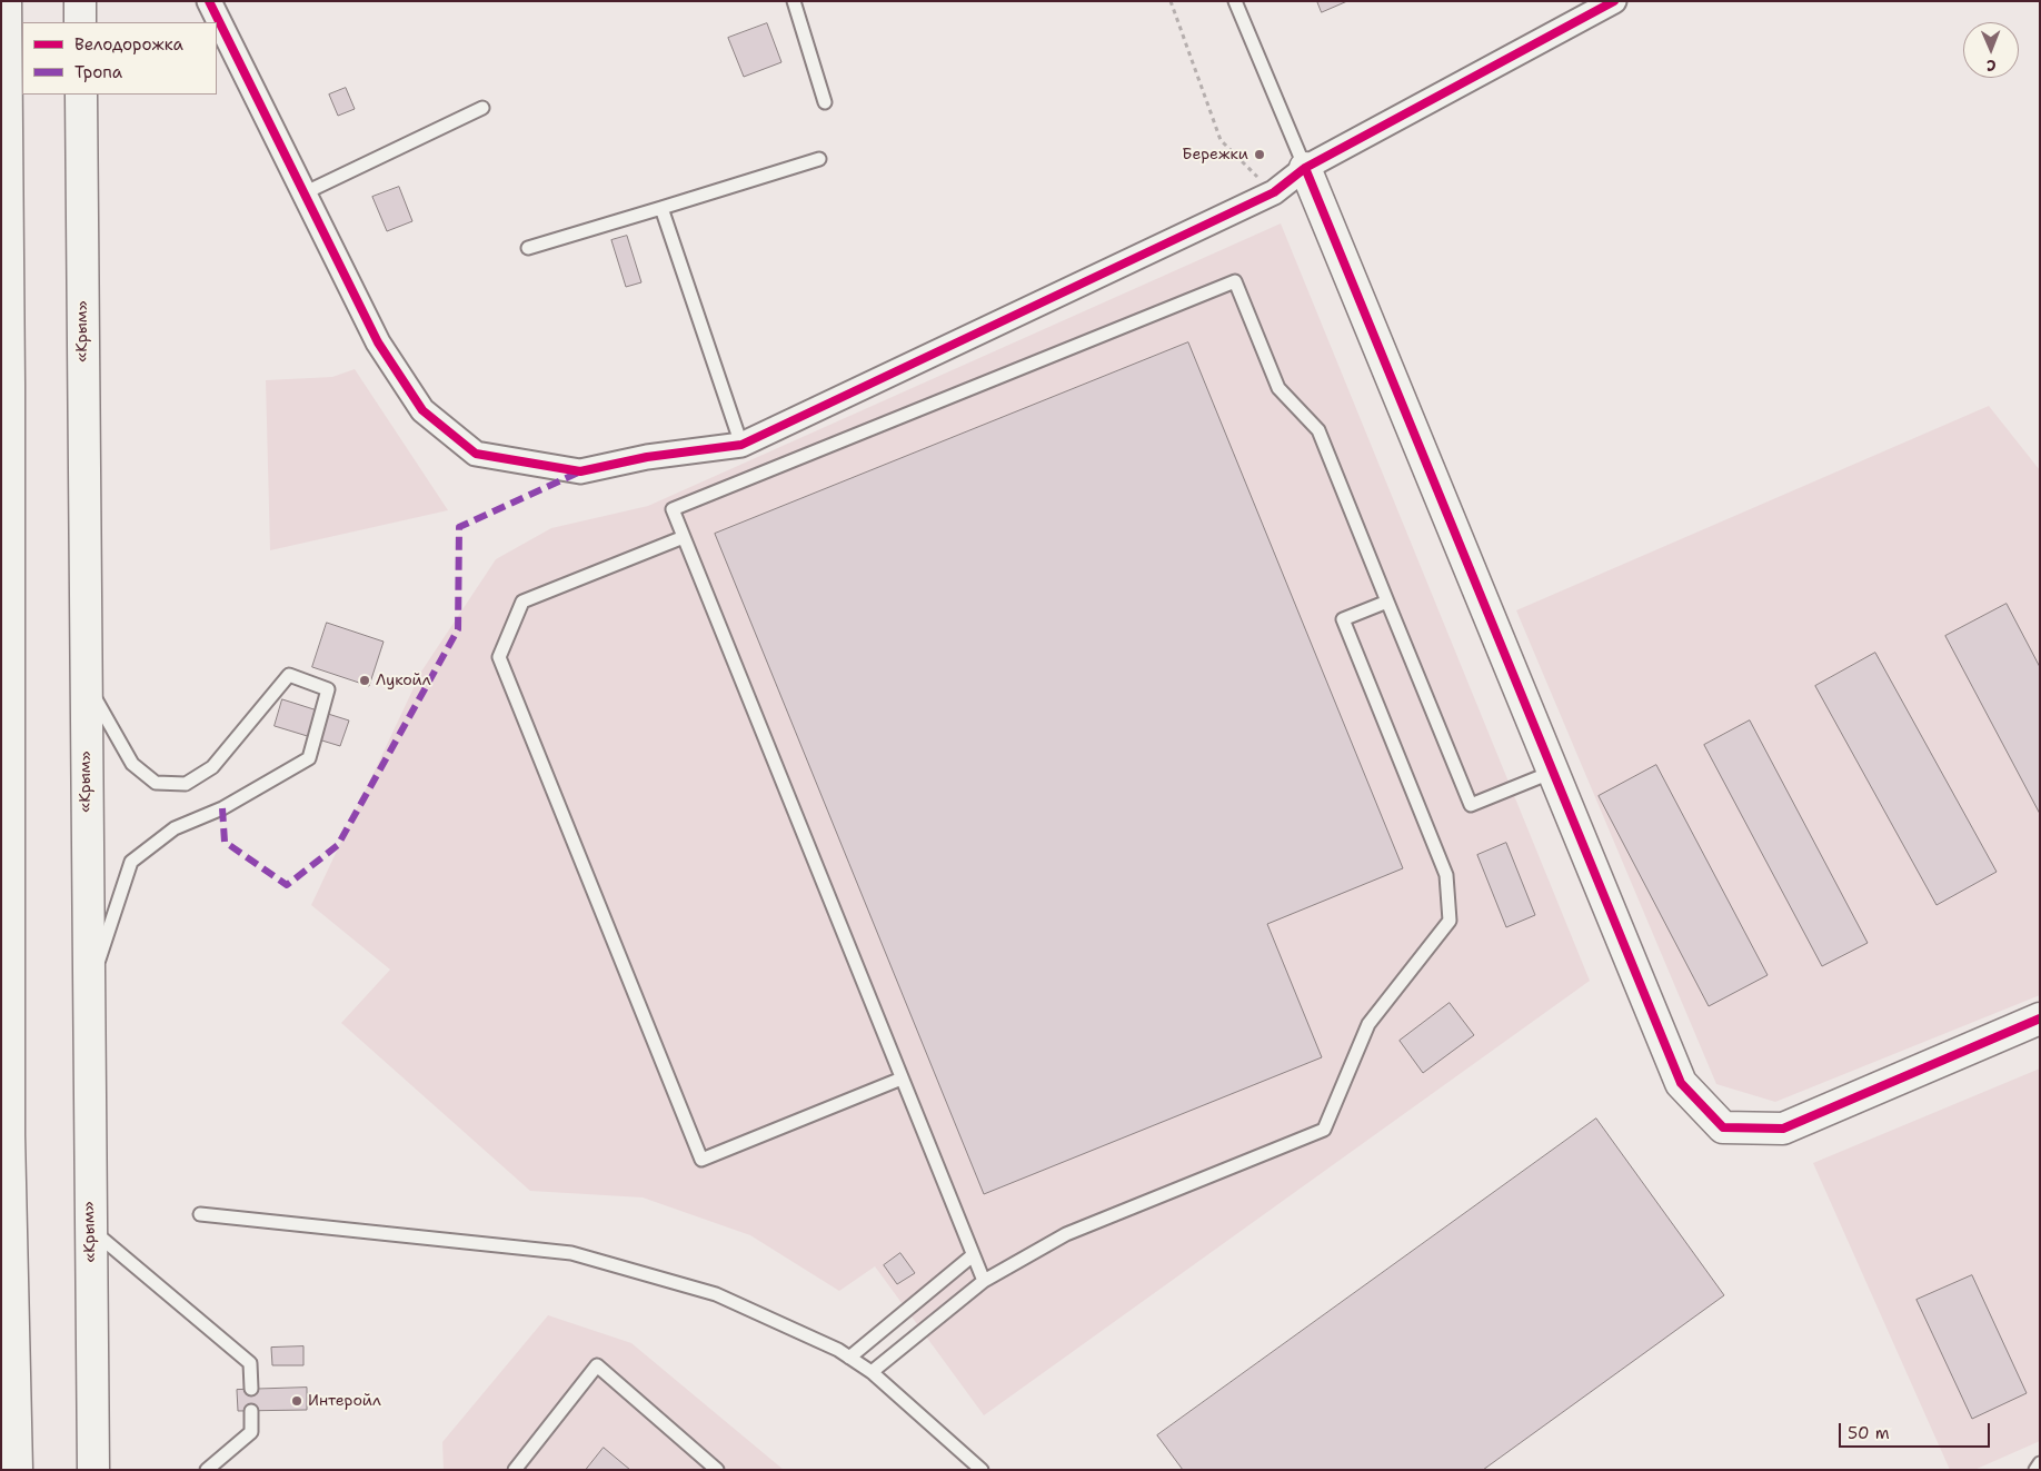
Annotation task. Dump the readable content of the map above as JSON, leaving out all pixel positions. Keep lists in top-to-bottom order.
{
  "streets": {
    "main road": ["«Крым»"]
  },
  "places": ["Бережки", "Лукойл", "Интеройл"],
  "legend": ["Велодорожка", "Тропа"],
  "scale_bar": "50 m",
  "north": "bottom"
}
